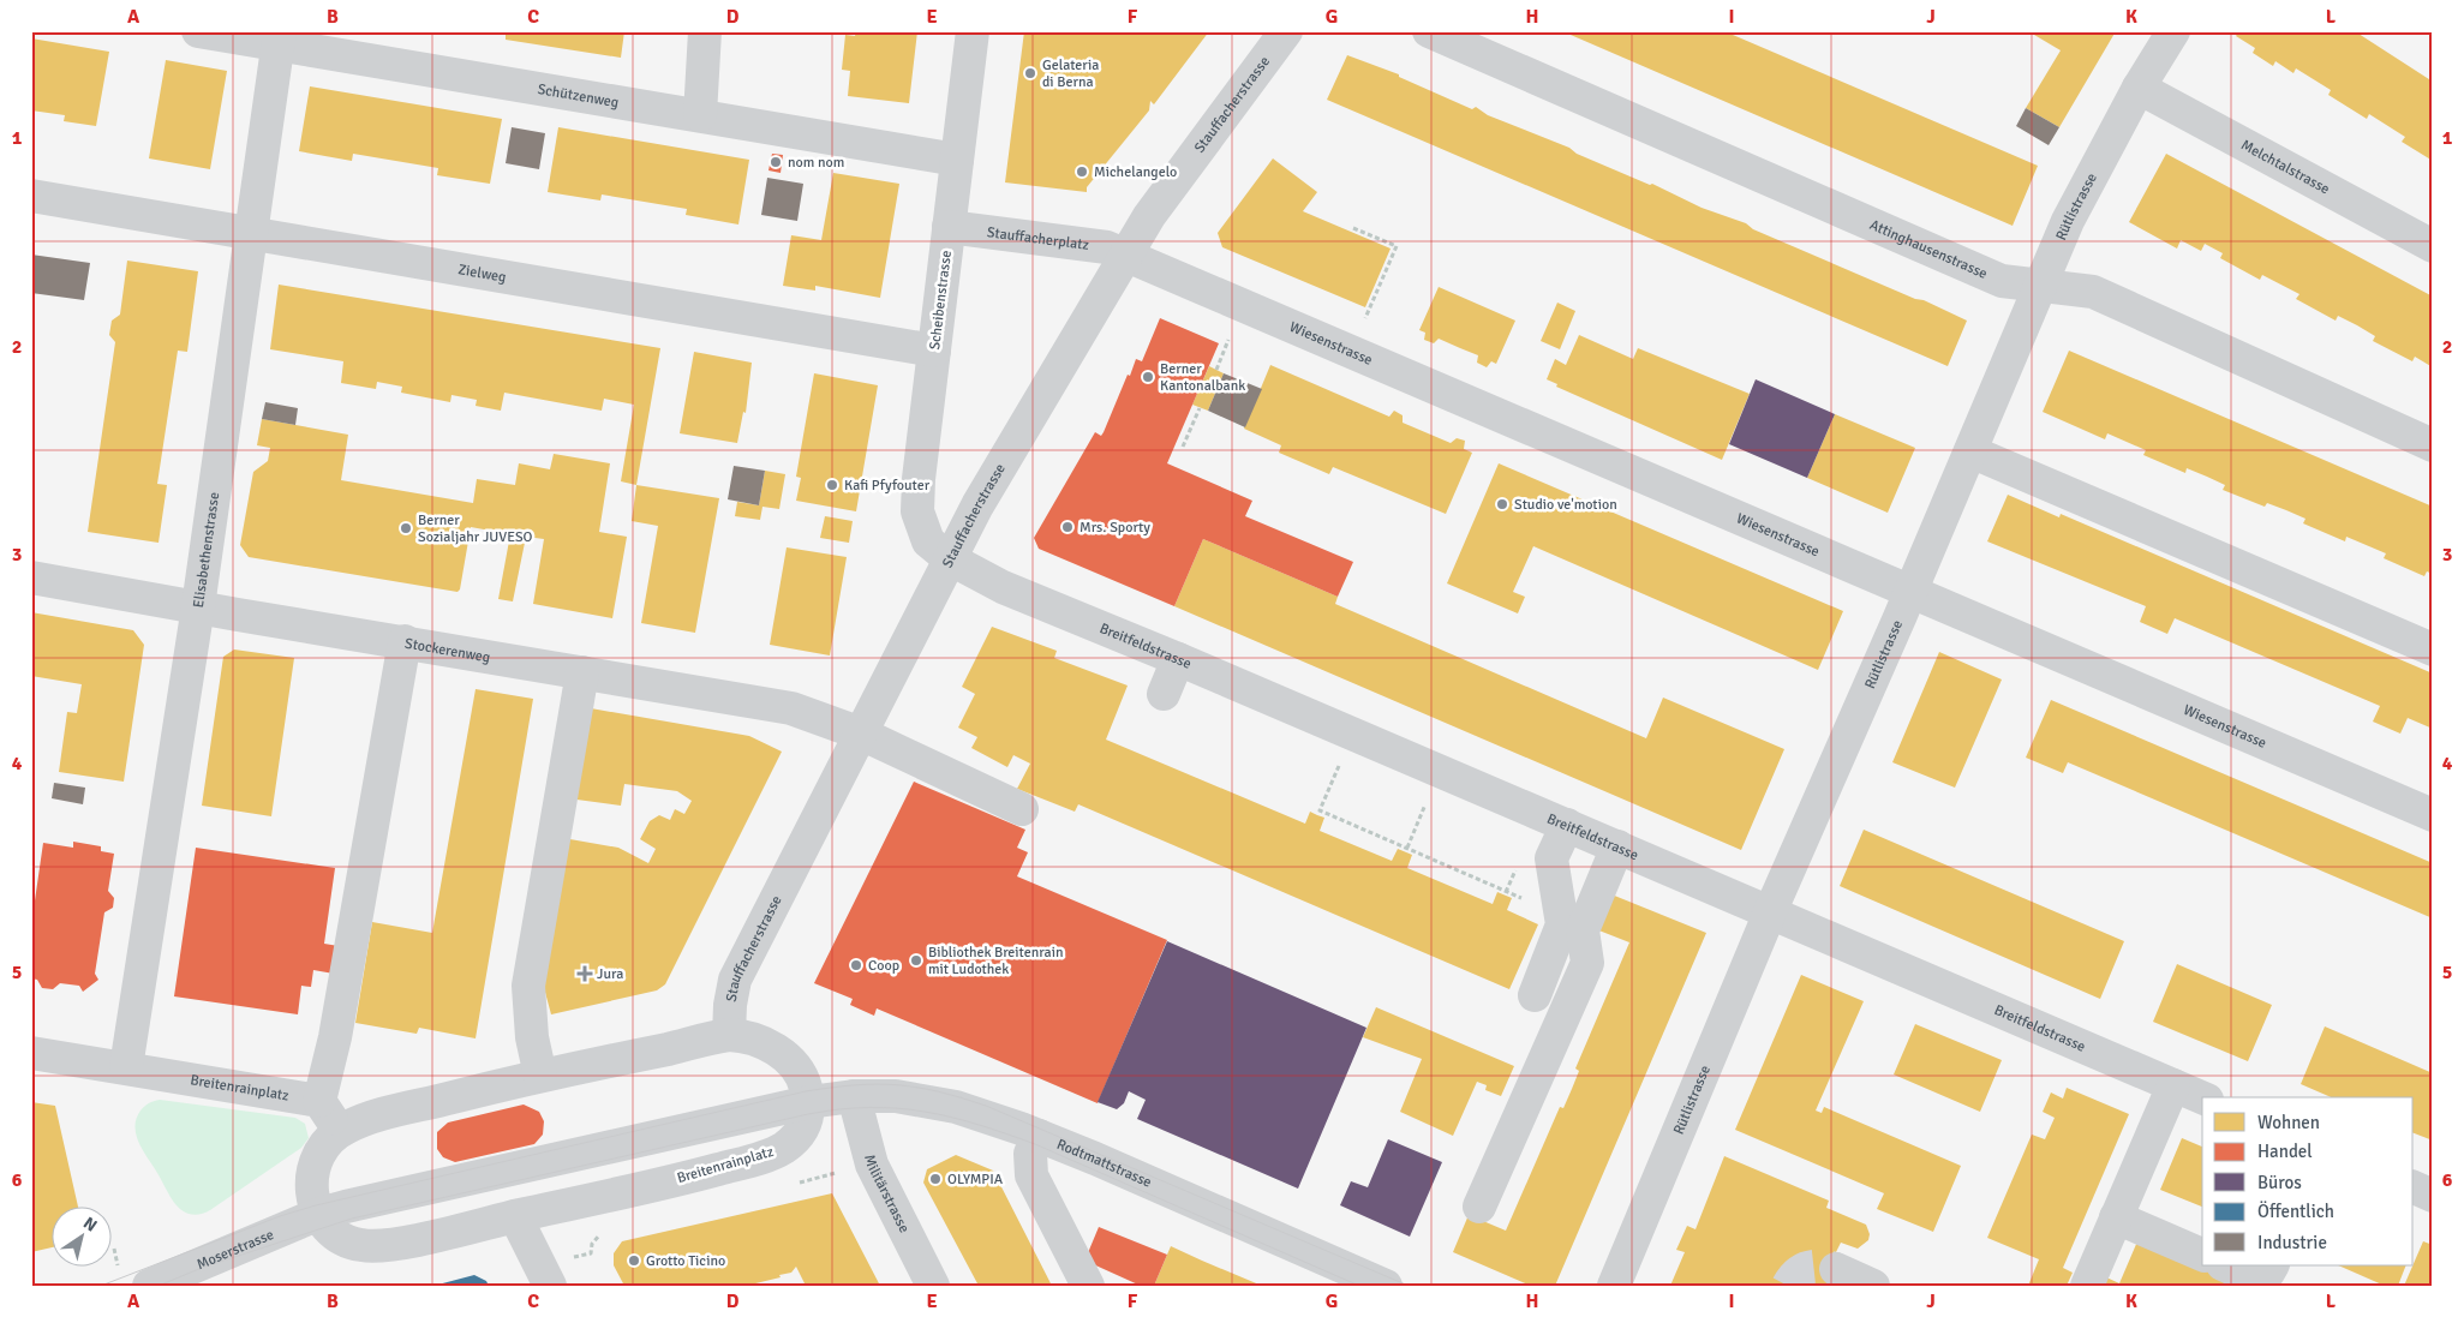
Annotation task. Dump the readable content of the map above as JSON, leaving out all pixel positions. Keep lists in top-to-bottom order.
{
  "streets": {
    "street": [
      "Schützenweg",
      "Stauffacherstrasse",
      "Melchtalstrasse",
      "Rütlistrasse",
      "Stauffacherplatz",
      "Attinghausenstrasse",
      "Zielweg",
      "Scheibenstrasse",
      "Wiesenstrasse",
      "Elisabethenstrasse",
      "Breitfeldstrasse",
      "Stockerenweg",
      "Breitenrainplatz",
      "Rodtmattstrasse",
      "Militärstrasse",
      "Moserstrasse"
    ]
  },
  "crossings": [
    ["Schützenweg", "Scheibenstrasse"],
    ["Schützenweg", "Elisabethenstrasse"],
    ["Stauffacherstrasse", "Stauffacherplatz"],
    ["Stauffacherstrasse", "Scheibenstrasse"],
    ["Stauffacherstrasse", "Wiesenstrasse"],
    ["Stauffacherstrasse", "Breitfeldstrasse"],
    ["Stauffacherstrasse", "Stockerenweg"],
    ["Stauffacherstrasse", "Breitenrainplatz"],
    ["Melchtalstrasse", "Rütlistrasse"],
    ["Rütlistrasse", "Attinghausenstrasse"],
    ["Rütlistrasse", "Wiesenstrasse"],
    ["Rütlistrasse", "Breitfeldstrasse"],
    ["Stauffacherplatz", "Scheibenstrasse"],
    ["Stauffacherplatz", "Wiesenstrasse"],
    ["Zielweg", "Scheibenstrasse"],
    ["Zielweg", "Elisabethenstrasse"],
    ["Scheibenstrasse", "Breitfeldstrasse"],
    ["Elisabethenstrasse", "Stockerenweg"],
    ["Elisabethenstrasse", "Breitenrainplatz"],
    ["Breitenrainplatz", "Rodtmattstrasse"],
    ["Breitenrainplatz", "Moserstrasse"],
    ["Rodtmattstrasse", "Militärstrasse"],
    ["Rodtmattstrasse", "Moserstrasse"]
  ],
  "places": {
    "other": [
      "Gelateria di Berna",
      "nom nom",
      "Michelangelo",
      "Berner Kantonalbank",
      "Kafi Pfyfouter",
      "Studio ve'motion",
      "Mrs. Sporty",
      "Berner Sozialjahr JUVESO",
      "Bibliothek Breitenrain mit Ludothek",
      "Coop",
      "OLYMPIA",
      "Grotto Ticino"
    ],
    "health": ["Jura"]
  },
  "legend": [
    "Wohnen",
    "Handel",
    "Büros",
    "Öffentlich",
    "Industrie"
  ],
  "north": "top right",
  "grid": {
    "columns": [
      "A",
      "B",
      "C",
      "D",
      "E",
      "F",
      "G",
      "H",
      "I",
      "J",
      "K",
      "L"
    ],
    "rows": [
      "1",
      "2",
      "3",
      "4",
      "5",
      "6"
    ]
  }
}
